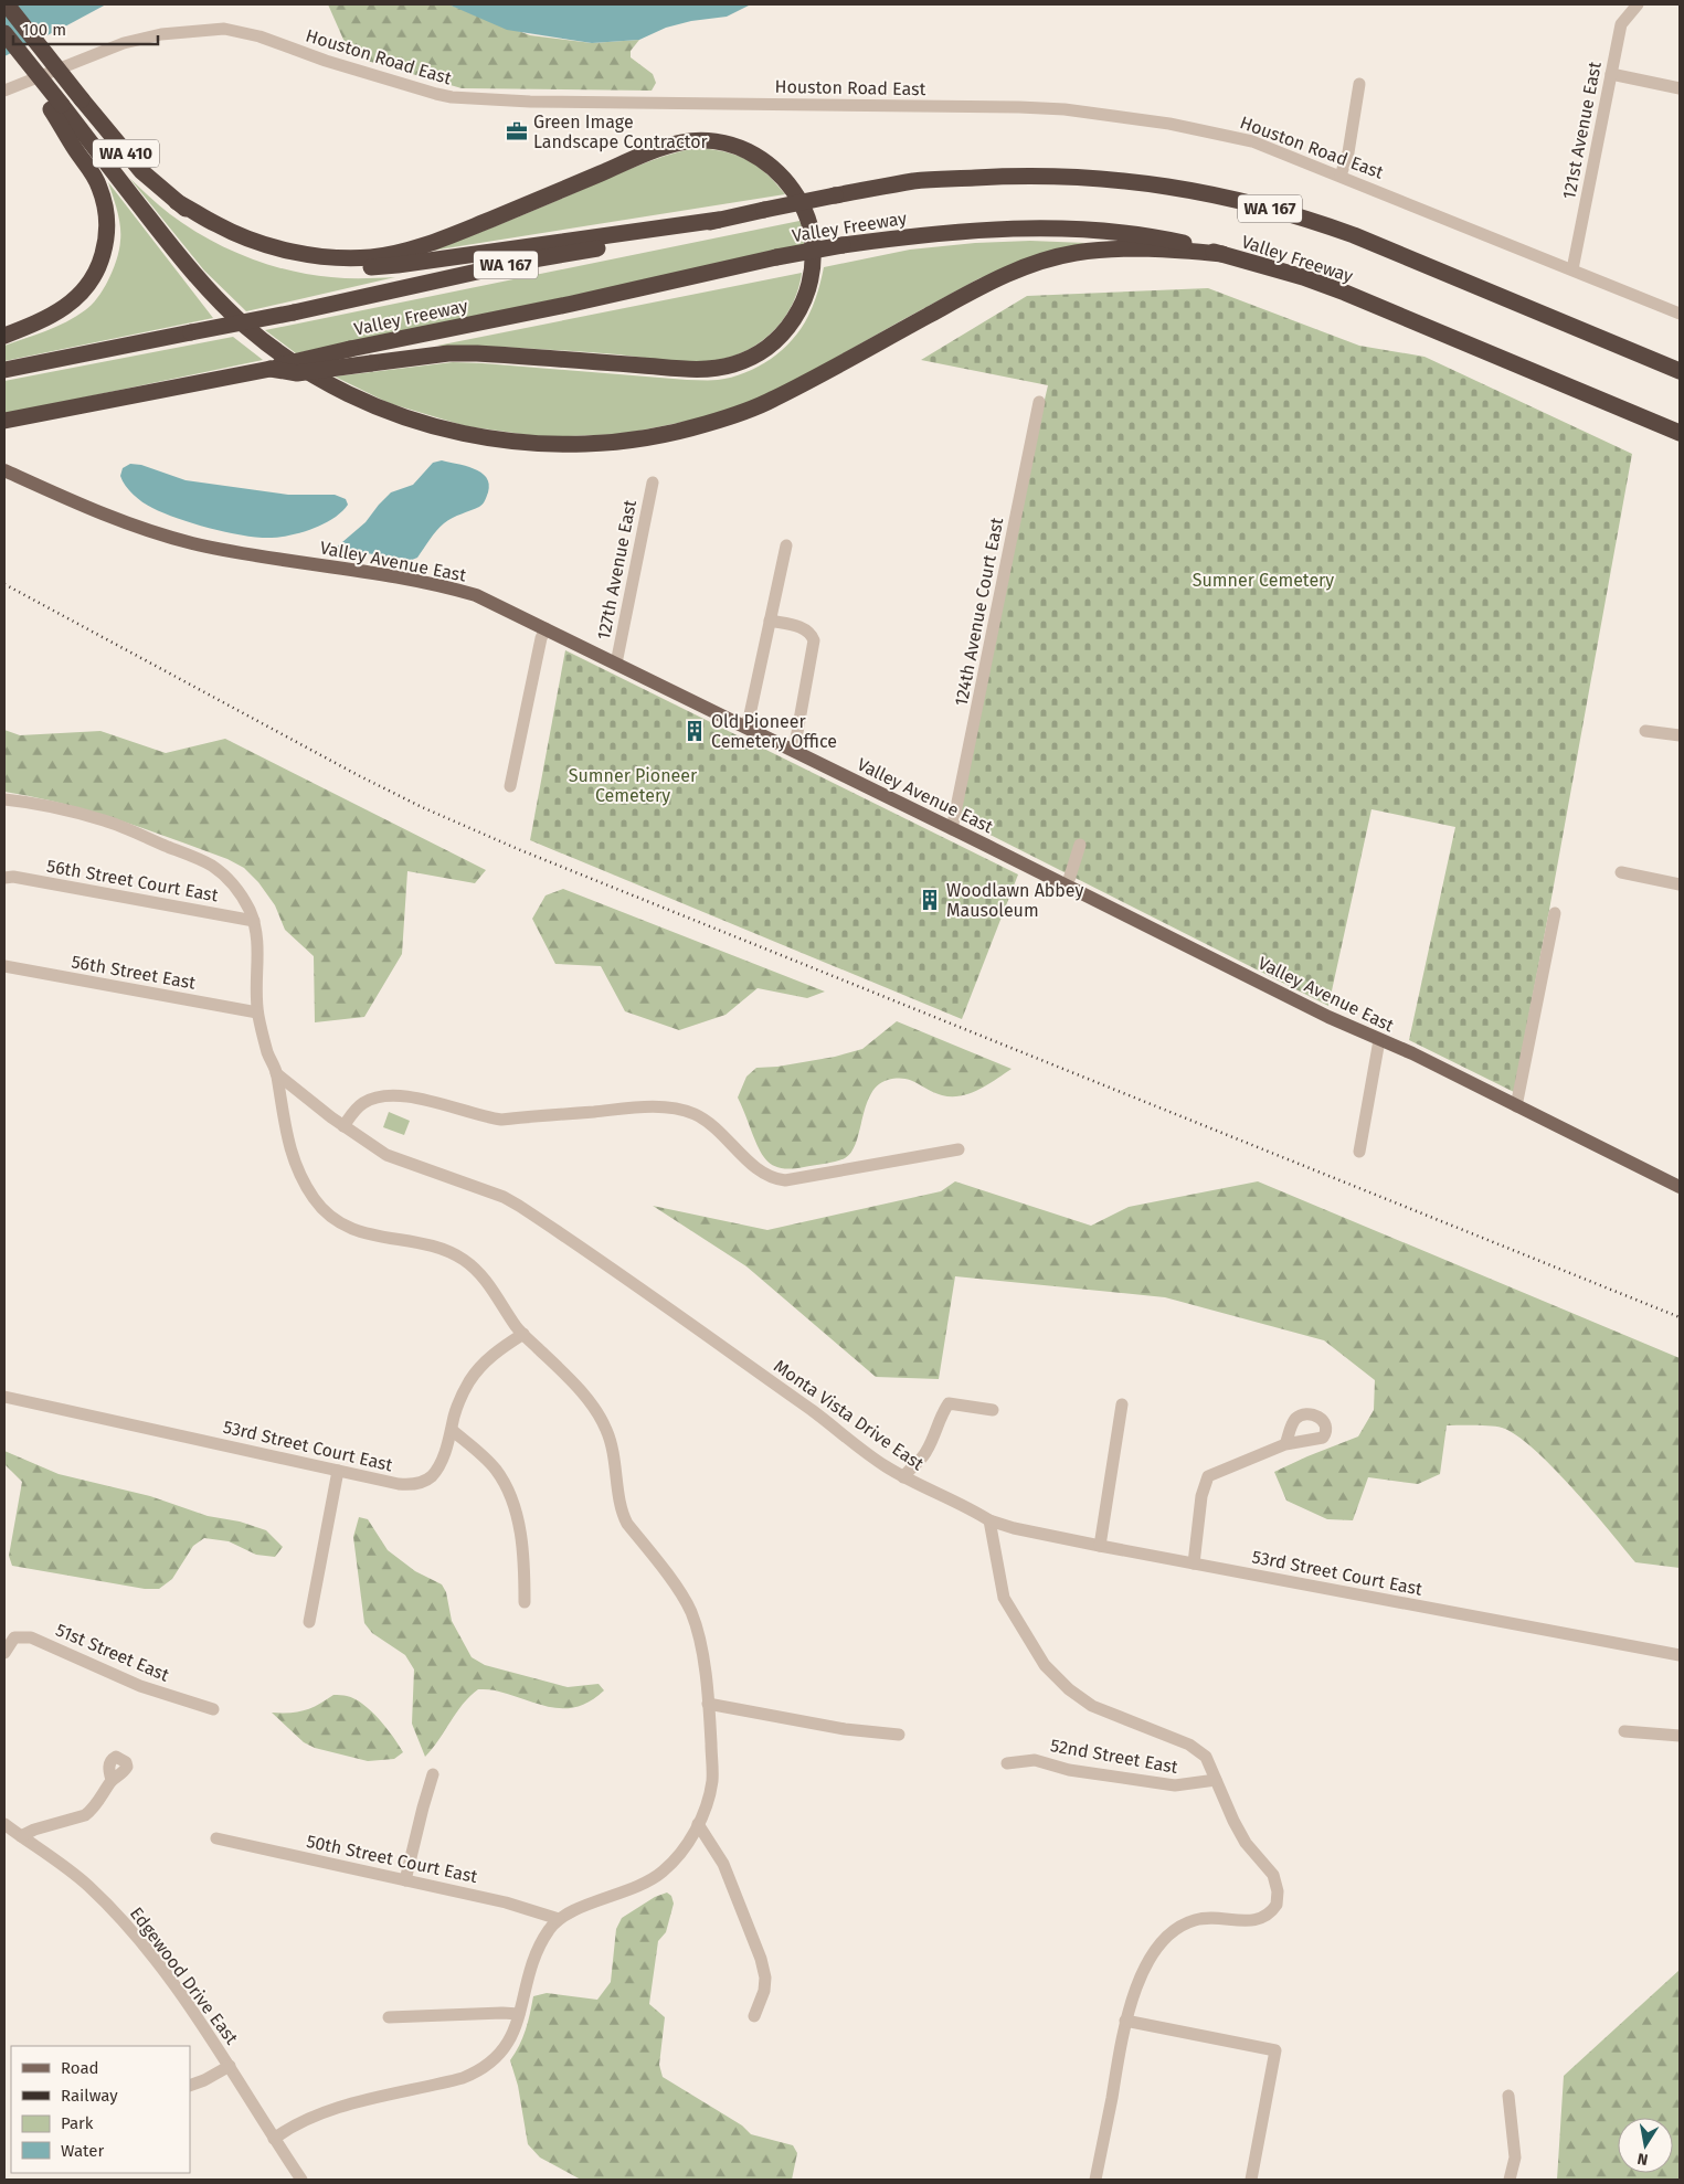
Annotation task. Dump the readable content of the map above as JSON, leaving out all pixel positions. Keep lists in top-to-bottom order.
{
  "streets": {
    "highway": ["WA 410", "WA 167", "Valley Freeway"],
    "main road": ["Valley Avenue East"],
    "street": [
      "Houston Road East",
      "121st Avenue East",
      "127th Avenue East",
      "124th Avenue Court East",
      "56th Street Court East",
      "56th Street East",
      "Monta Vista Drive East",
      "53rd Street Court East",
      "51st Street East",
      "52nd Street East",
      "50th Street Court East",
      "Edgewood Drive East"
    ]
  },
  "crossings": [
    ["Houston Road East", "121st Avenue East"],
    ["Valley Avenue East", "127th Avenue East"],
    ["Valley Avenue East", "124th Avenue Court East"],
    ["Monta Vista Drive East", "53rd Street Court East"]
  ],
  "parks": ["Sumner Cemetery", "Sumner Pioneer Cemetery"],
  "places": {
    "office": ["Green Image Landscape Contractor"],
    "building": ["Old Pioneer Cemetery Office", "Woodlawn Abbey Mausoleum"]
  },
  "legend": [
    "Road",
    "Railway",
    "Park",
    "Water"
  ],
  "scale_bar": "100 m",
  "north": "bottom"
}
